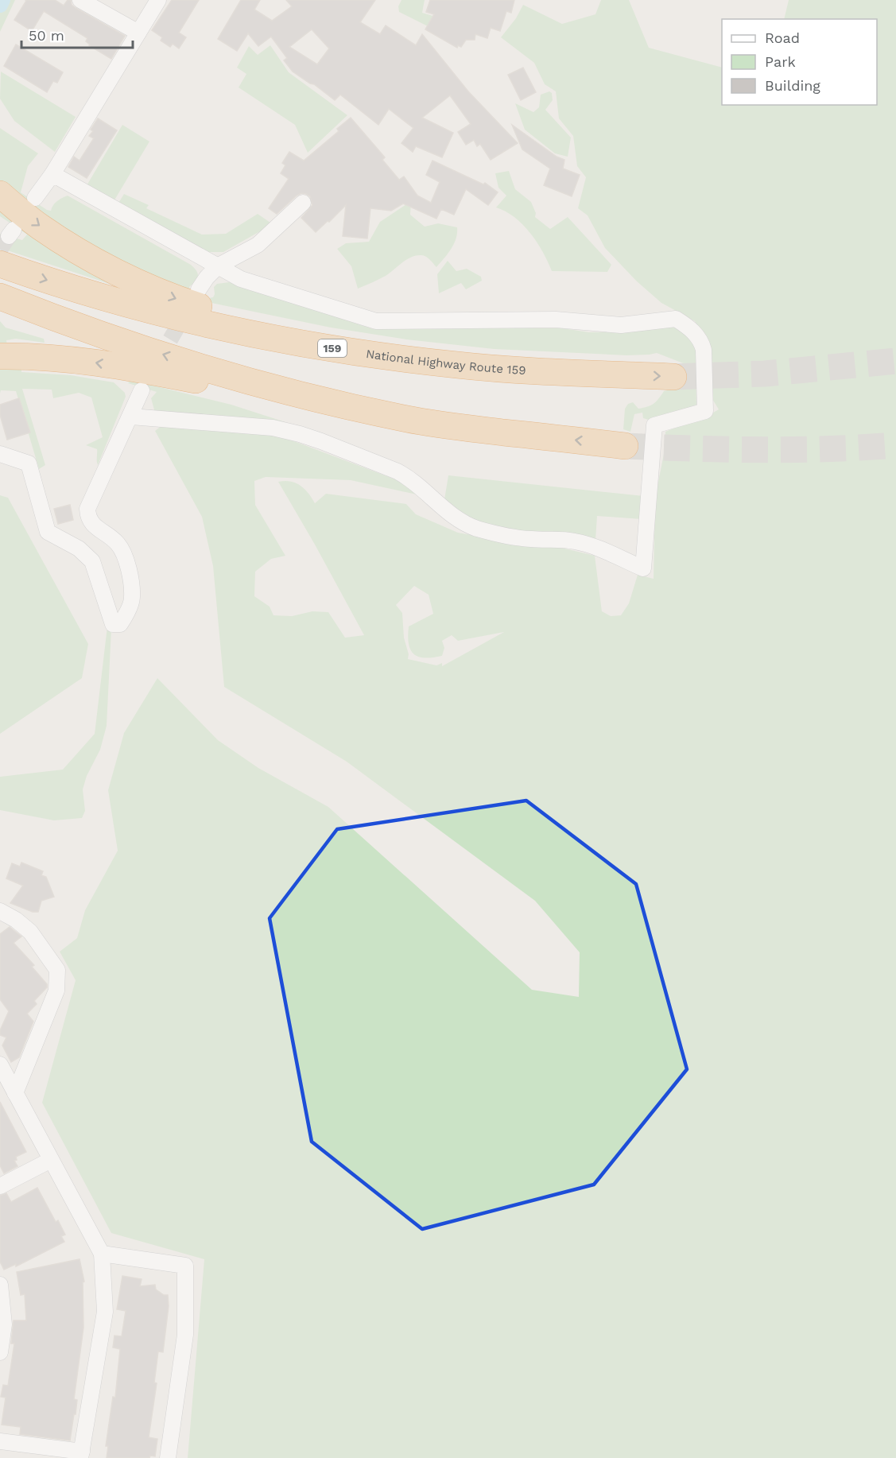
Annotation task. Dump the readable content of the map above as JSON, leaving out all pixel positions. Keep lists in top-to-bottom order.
{
  "streets": {
    "highway": ["159", "National Highway Route 159"]
  },
  "crossings": [
    ["159", "National Highway Route 159"]
  ],
  "legend": ["Road", "Park", "Building"],
  "scale_bar": "50 m"
}
